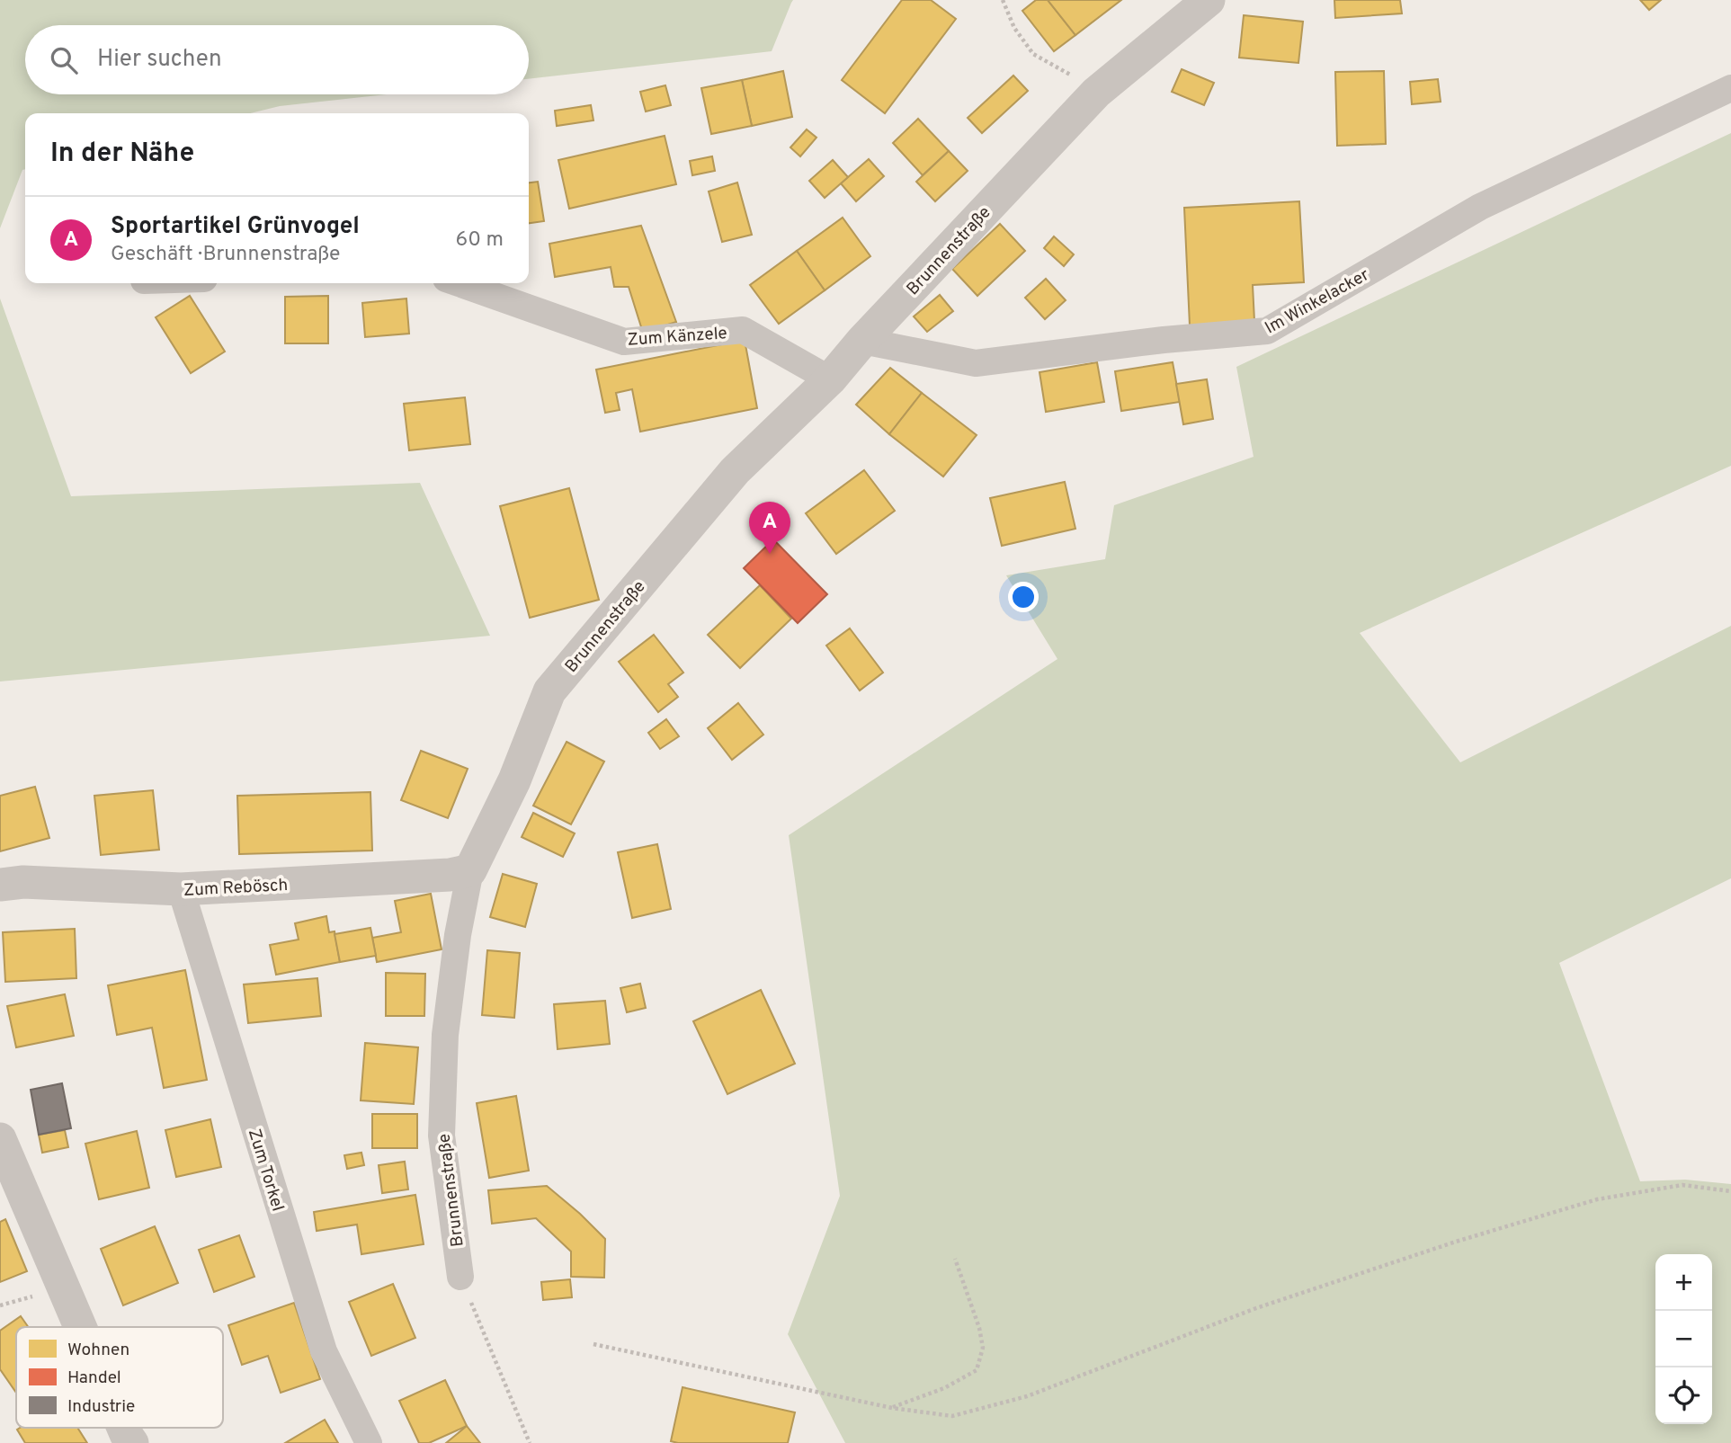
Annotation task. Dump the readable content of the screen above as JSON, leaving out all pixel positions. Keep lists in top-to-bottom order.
{
  "streets": {
    "street": [
      "Brunnenstraße",
      "Im Winkelacker",
      "Zum Känzele",
      "Zum Rebösch",
      "Zum Torkel"
    ]
  },
  "crossings": [
    ["Brunnenstraße", "Im Winkelacker"],
    ["Brunnenstraße", "Zum Känzele"],
    ["Brunnenstraße", "Zum Rebösch"],
    ["Zum Rebösch", "Zum Torkel"]
  ],
  "legend": ["Wohnen", "Handel", "Industrie"],
  "page": {
    "search": "Hier suchen",
    "heading": "In der Nähe",
    "list": [
      {
        "mark": "A",
        "name": "Sportartikel Grünvogel",
        "note": "Geschäft · Brunnenstraße",
        "value": "60 m"
      }
    ],
    "pins": "A",
    "map_buttons": ["+", "−"]
  }
}
